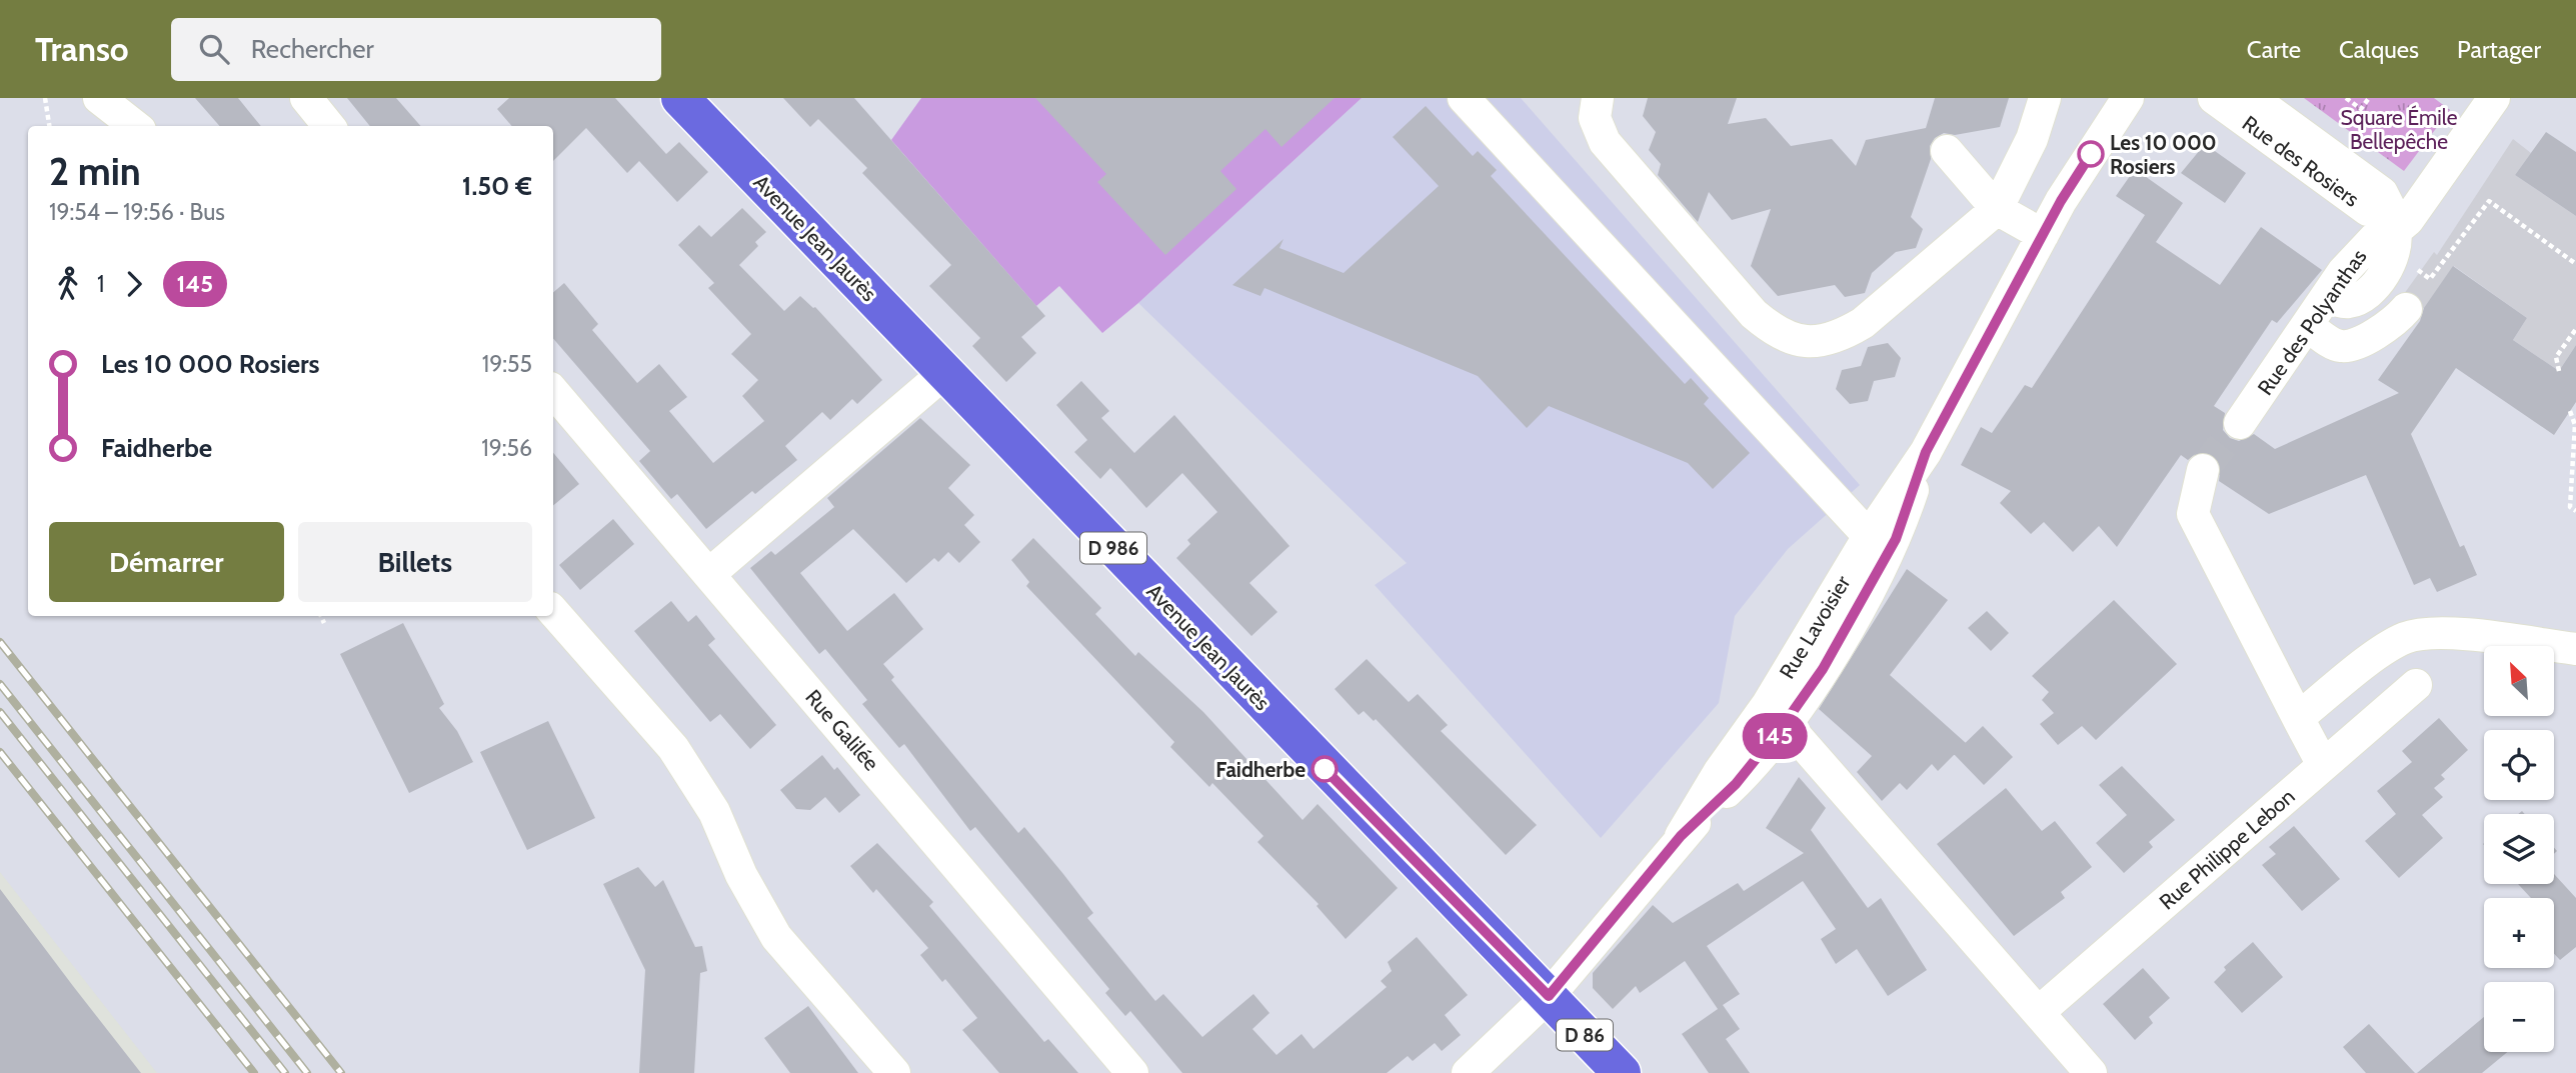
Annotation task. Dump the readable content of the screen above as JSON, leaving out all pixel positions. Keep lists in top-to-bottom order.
{
  "streets": {
    "main road": ["Avenue Jean Jaurès", "D 986", "D 86"],
    "street": [
      "Rue des Rosiers",
      "Rue des Polyanthas",
      "Rue Lavoisier",
      "Rue Galilée",
      "Rue Philippe Lebon"
    ]
  },
  "crossings": [
    ["Rue des Rosiers", "Rue des Polyanthas"],
    ["Avenue Jean Jaurès", "Rue Lavoisier"]
  ],
  "parks": ["Square Émile Bellepêche"],
  "places": ["Les 10 000 Rosiers", "Faidherbe"],
  "lines": ["bus line 145"],
  "north": "top left",
  "page": {
    "header": "Transo",
    "search": "Rechercher",
    "nav": ["Carte", "Calques", "Partager"],
    "on_map": "145",
    "heading": ["2 min", "19:54 – 19:56 · Bus", "1.50 €"],
    "legs": ["1", "145"],
    "list": [
      {
        "name": "Les 10 000 Rosiers",
        "value": "19:55"
      },
      {
        "name": "Faidherbe",
        "value": "19:56"
      }
    ],
    "buttons": ["Démarrer", "Billets"],
    "map_buttons": ["+", "−"]
  }
}
